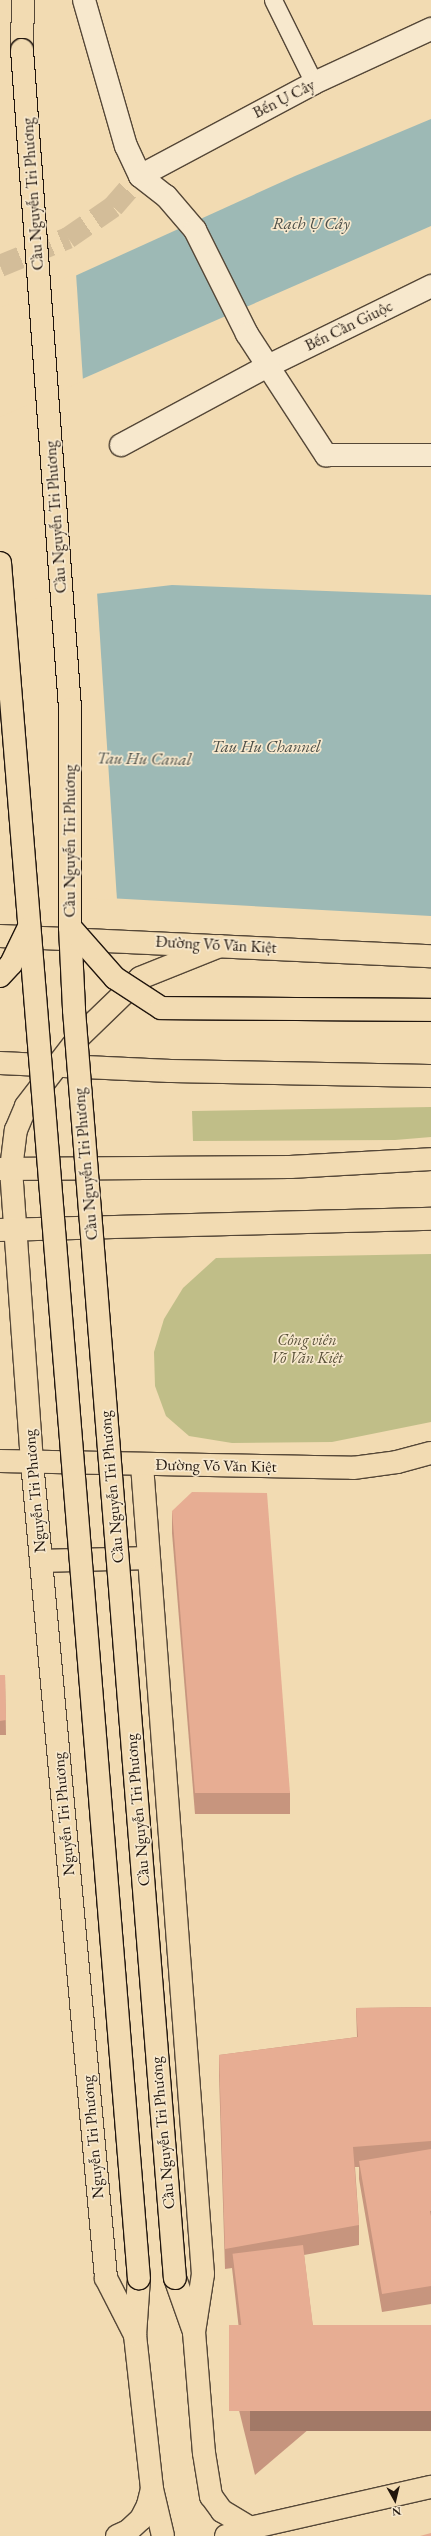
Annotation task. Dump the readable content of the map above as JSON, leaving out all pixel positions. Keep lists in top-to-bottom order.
{
  "streets": {
    "main road": ["Cầu Nguyễn Tri Phương", "Đường Võ Văn Kiệt", "Nguyễn Tri Phương"],
    "street": ["Bến Ụ Cây", "Bến Cần Giuộc"]
  },
  "crossings": [
    ["Đường Võ Văn Kiệt", "Nguyễn Tri Phương"]
  ],
  "water": ["Rạch Ụ Cây", "Tau Hu Channel", "Tau Hu Canal"],
  "parks": ["Công viên Võ Văn Kiệt"],
  "north": "bottom"
}
